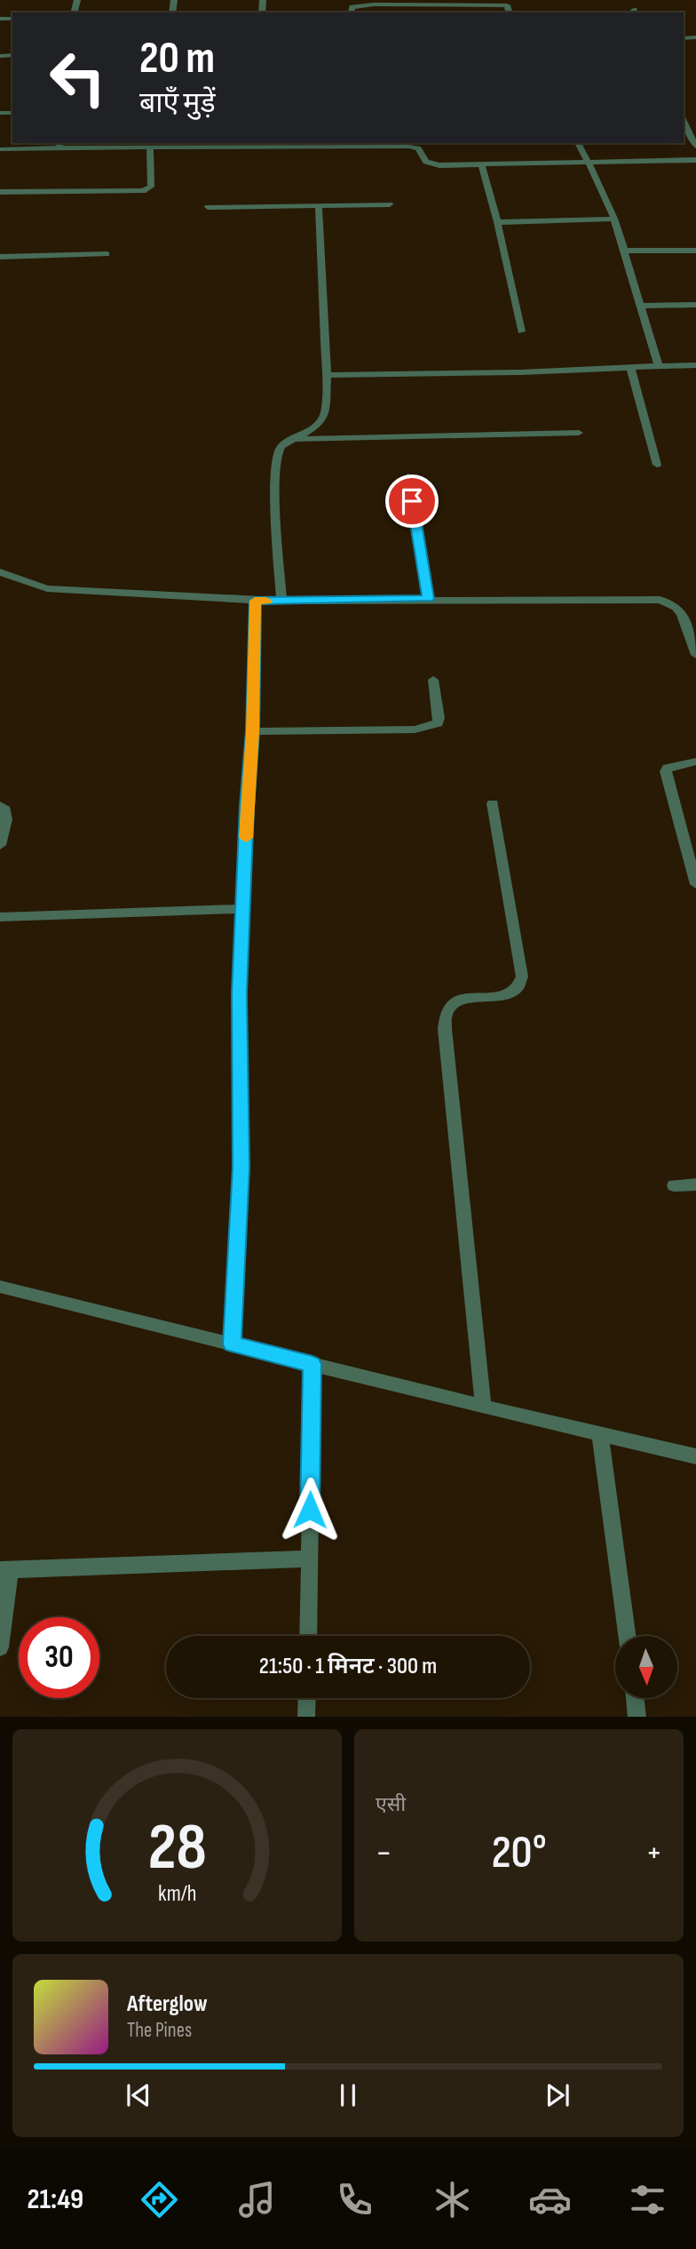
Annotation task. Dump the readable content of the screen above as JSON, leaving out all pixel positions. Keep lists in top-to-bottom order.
{
  "north": "bottom",
  "page": {
    "turn": ["20 m", "बाएँ मुड़ें"],
    "limit": "30",
    "trip": "21:50 · 1 मिनट · 300 m",
    "tile": "एसी",
    "heat": ["−", "20°", "+"],
    "song": ["Afterglow", "The Pines"],
    "tabs": "21:49",
    "gauge": ["28", "km/h"]
  }
}
